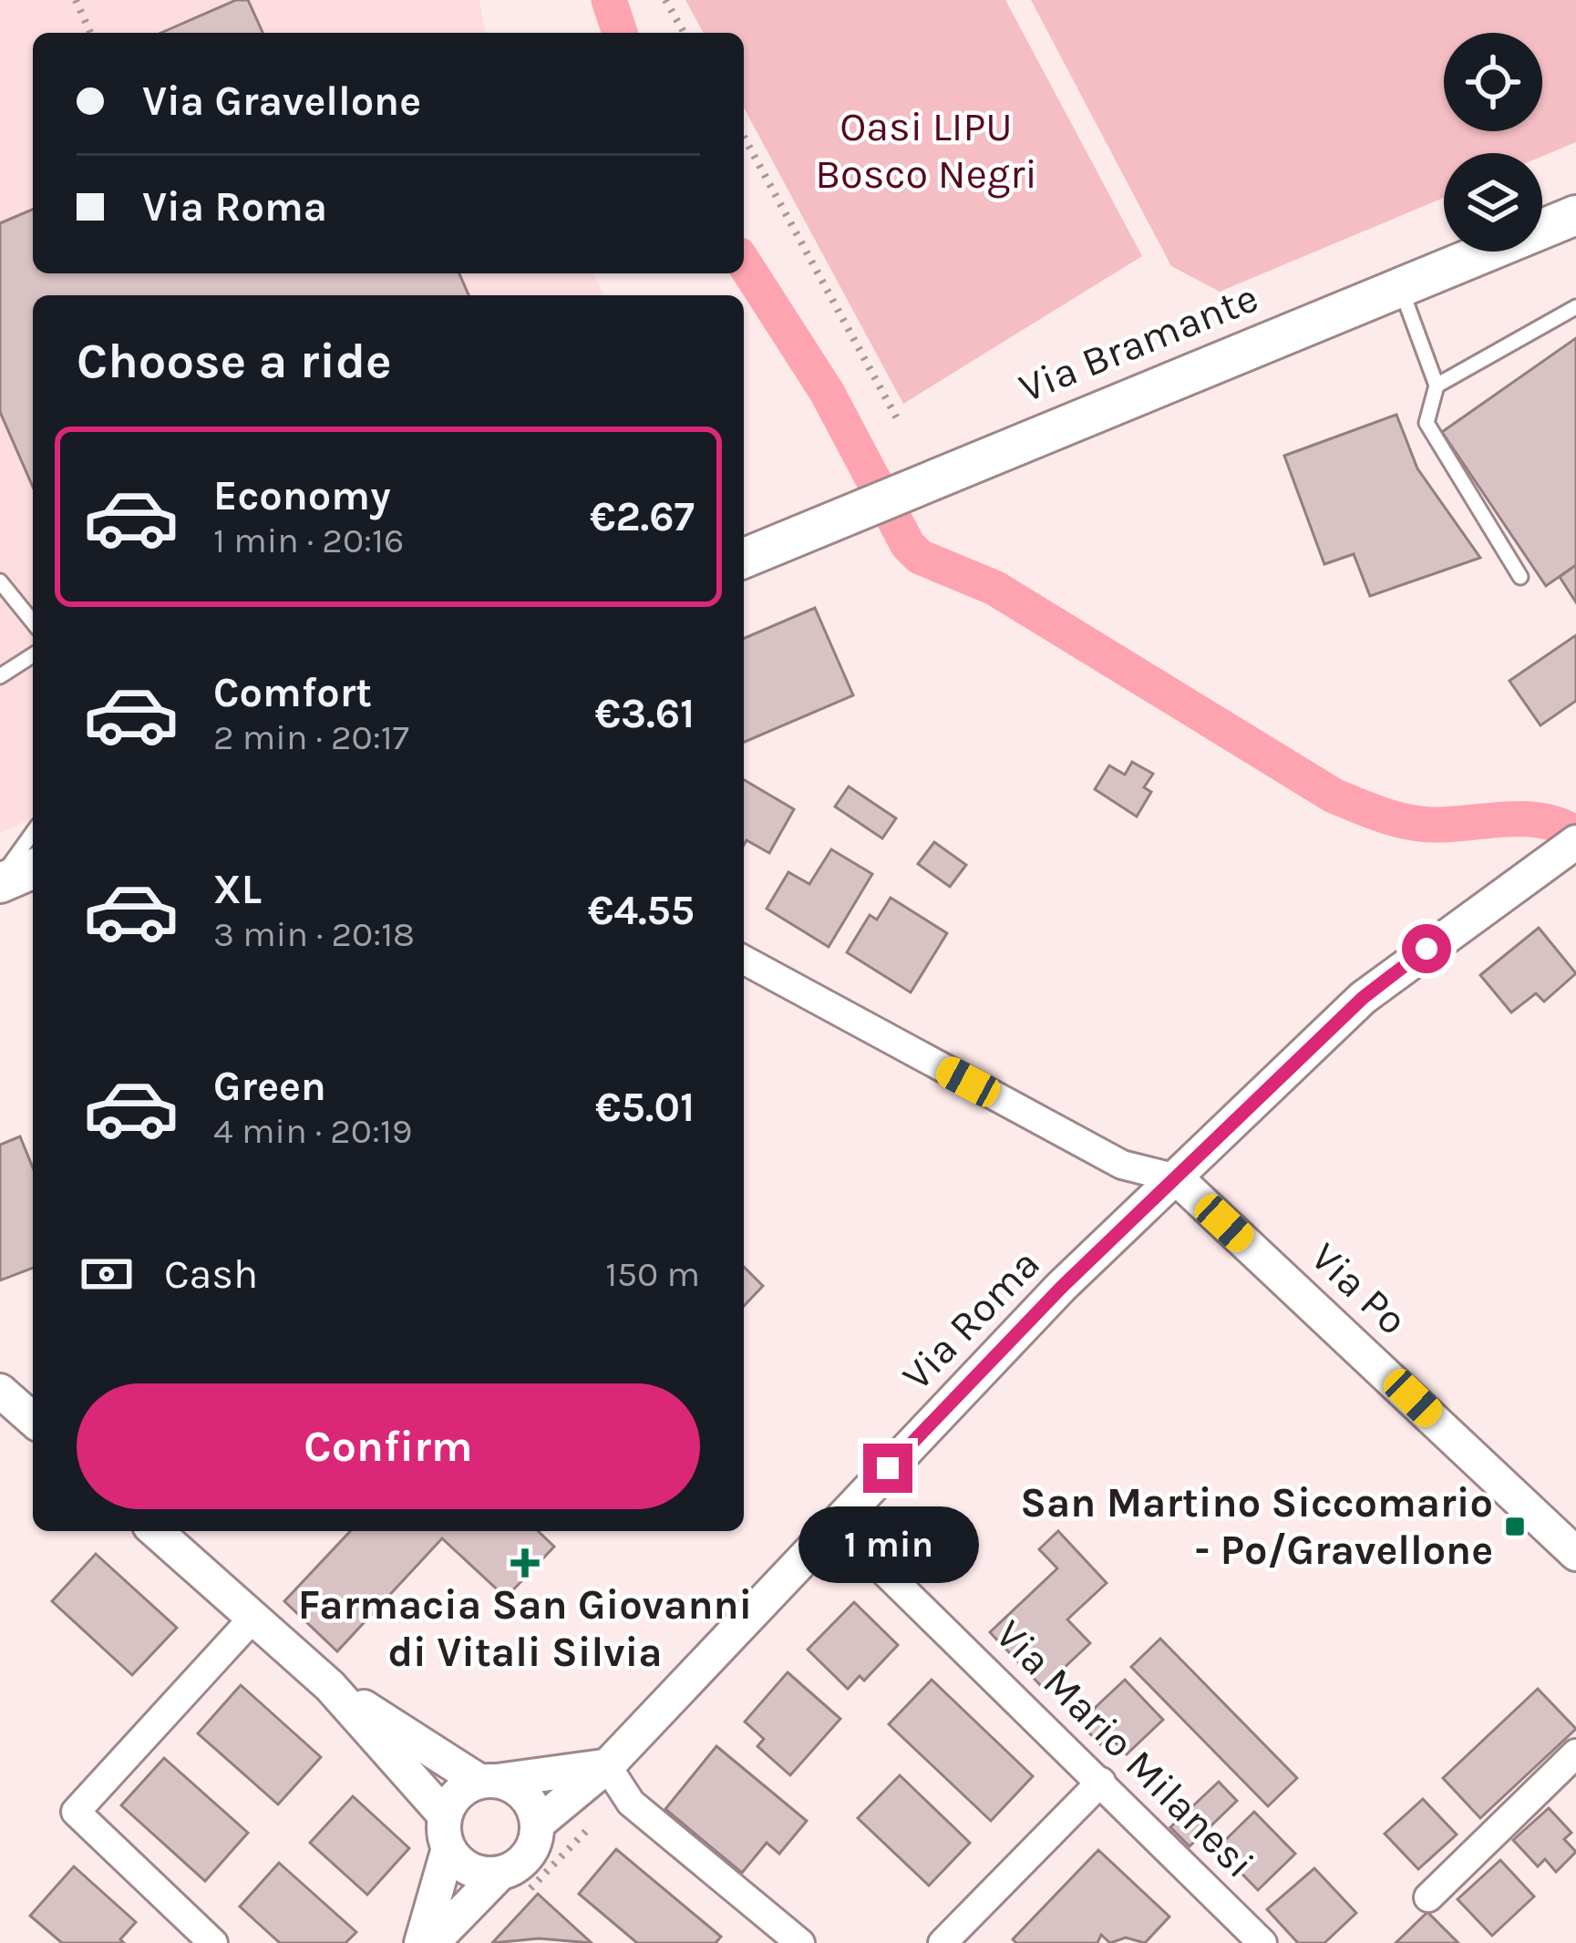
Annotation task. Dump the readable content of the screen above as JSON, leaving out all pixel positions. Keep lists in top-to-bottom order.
{
  "streets": {
    "main road": ["Via Bramante"],
    "street": ["Via Po", "Via Roma", "Via Mario Milanesi"]
  },
  "crossings": [
    ["Via Po", "Via Roma"],
    ["Via Roma", "Via Mario Milanesi"]
  ],
  "parks": ["Oasi LIPU Bosco Negri"],
  "places": {
    "transit": ["San Martino Siccomario - Po/Gravellone"],
    "health": ["Farmacia San Giovanni di Vitali Silvia"]
  },
  "page": {
    "banner": ["Via Gravellone", "Via Roma"],
    "heading": "Choose a ride",
    "list": [
      {
        "name": "Economy",
        "note": "1 min · 20:16",
        "value": "€2.67"
      },
      {
        "name": "Comfort",
        "note": "2 min · 20:17",
        "value": "€3.61"
      },
      {
        "name": "XL",
        "note": "3 min · 20:18",
        "value": "€4.55"
      },
      {
        "name": "Green",
        "note": "4 min · 20:19",
        "value": "€5.01"
      }
    ],
    "pay": ["Cash", "150 m"],
    "buttons": "Confirm",
    "bubble": "1 min"
  }
}
